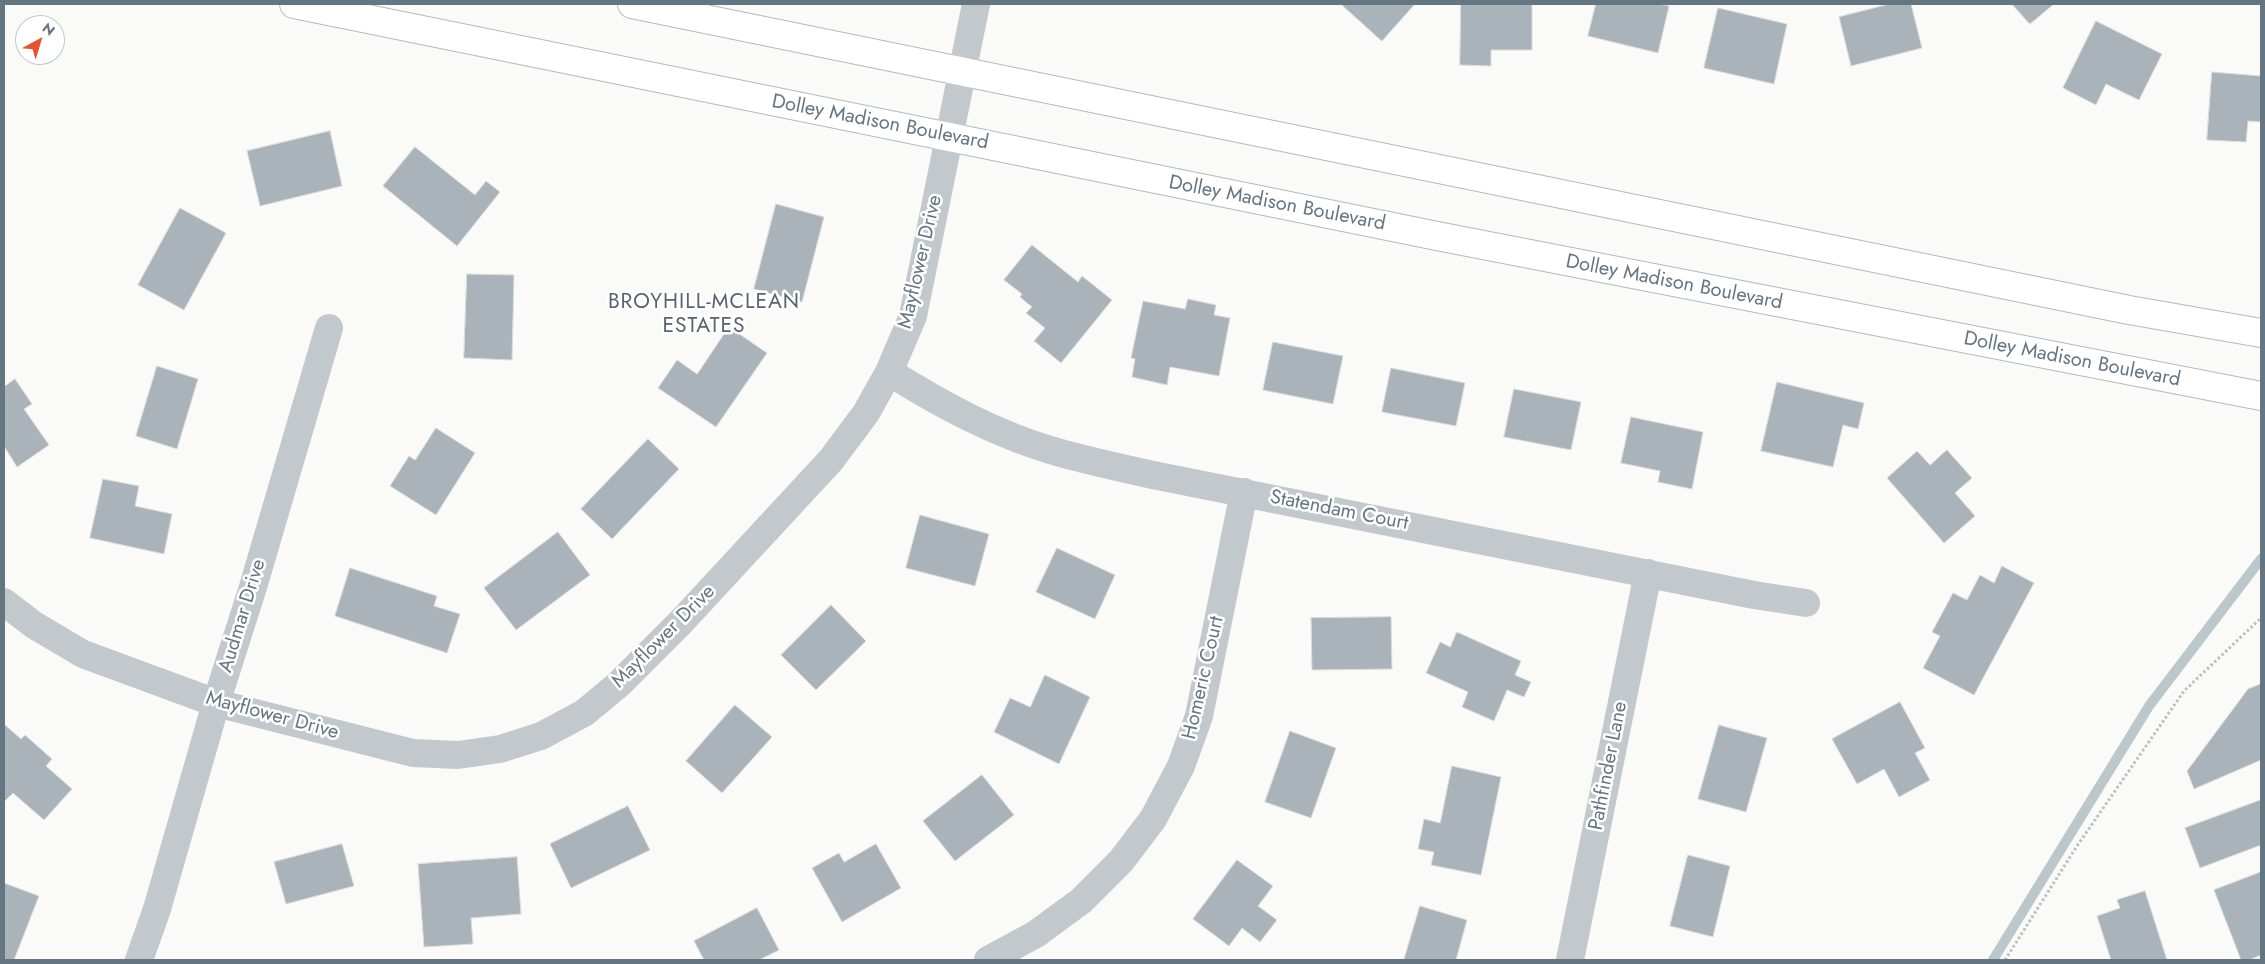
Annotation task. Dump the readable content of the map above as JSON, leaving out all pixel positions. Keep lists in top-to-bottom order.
{
  "streets": {
    "main road": ["Dolley Madison Boulevard"],
    "street": [
      "Mayflower Drive",
      "Statendam Court",
      "Audmar Drive",
      "Homeric Court",
      "Pathfinder Lane"
    ]
  },
  "crossings": [
    ["Dolley Madison Boulevard", "Mayflower Drive"],
    ["Mayflower Drive", "Statendam Court"],
    ["Mayflower Drive", "Audmar Drive"],
    ["Statendam Court", "Homeric Court"],
    ["Statendam Court", "Pathfinder Lane"]
  ],
  "districts": ["BROYHILL-MCLEAN ESTATES"],
  "north": "top right"
}
